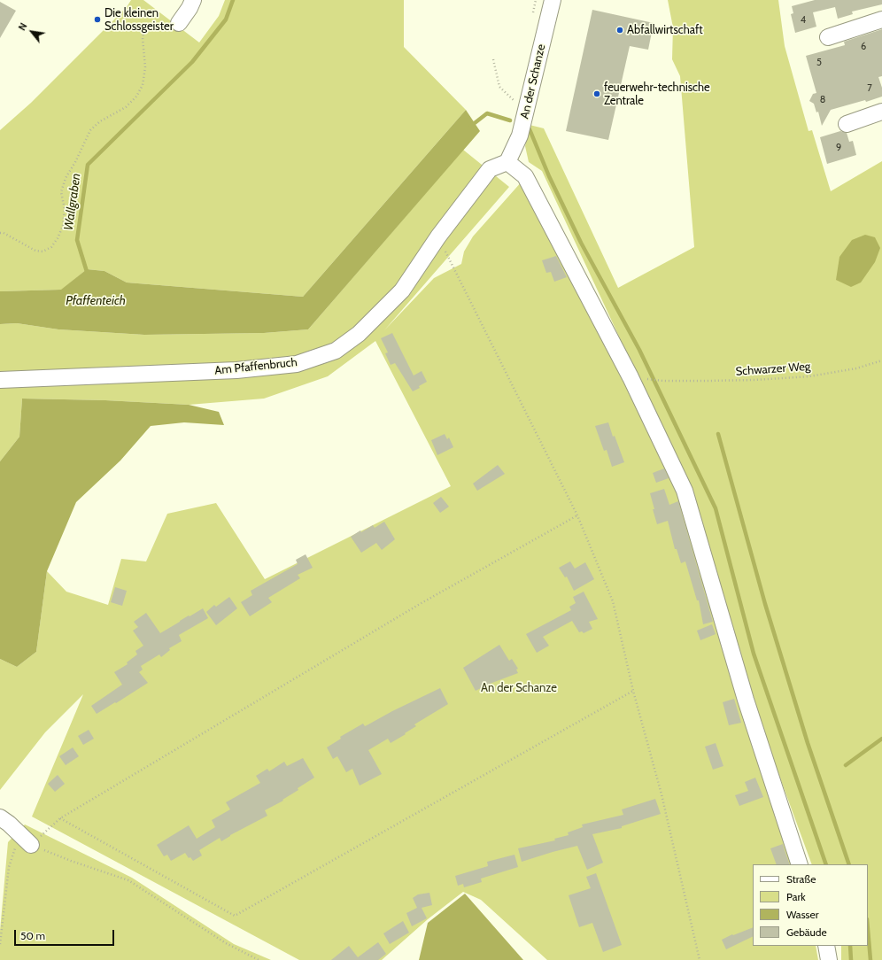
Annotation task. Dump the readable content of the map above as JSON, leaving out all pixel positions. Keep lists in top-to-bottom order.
{
  "streets": {
    "street": ["An der Schanze", "Am Pfaffenbruch"],
    "path": ["Schwarzer Weg"]
  },
  "crossings": [
    ["An der Schanze", "Am Pfaffenbruch"]
  ],
  "water": ["Wallgraben", "Pfaffenteich"],
  "parks": ["An der Schanze"],
  "places": ["Die kleinen Schlossgeister", "Abfallwirtschaft", "feuerwehr-technische Zentrale"],
  "house_numbers": [
    "4",
    "6",
    "5",
    "7",
    "8",
    "9"
  ],
  "legend": [
    "Straße",
    "Park",
    "Wasser",
    "Gebäude"
  ],
  "scale_bar": "50 m",
  "north": "top left"
}
